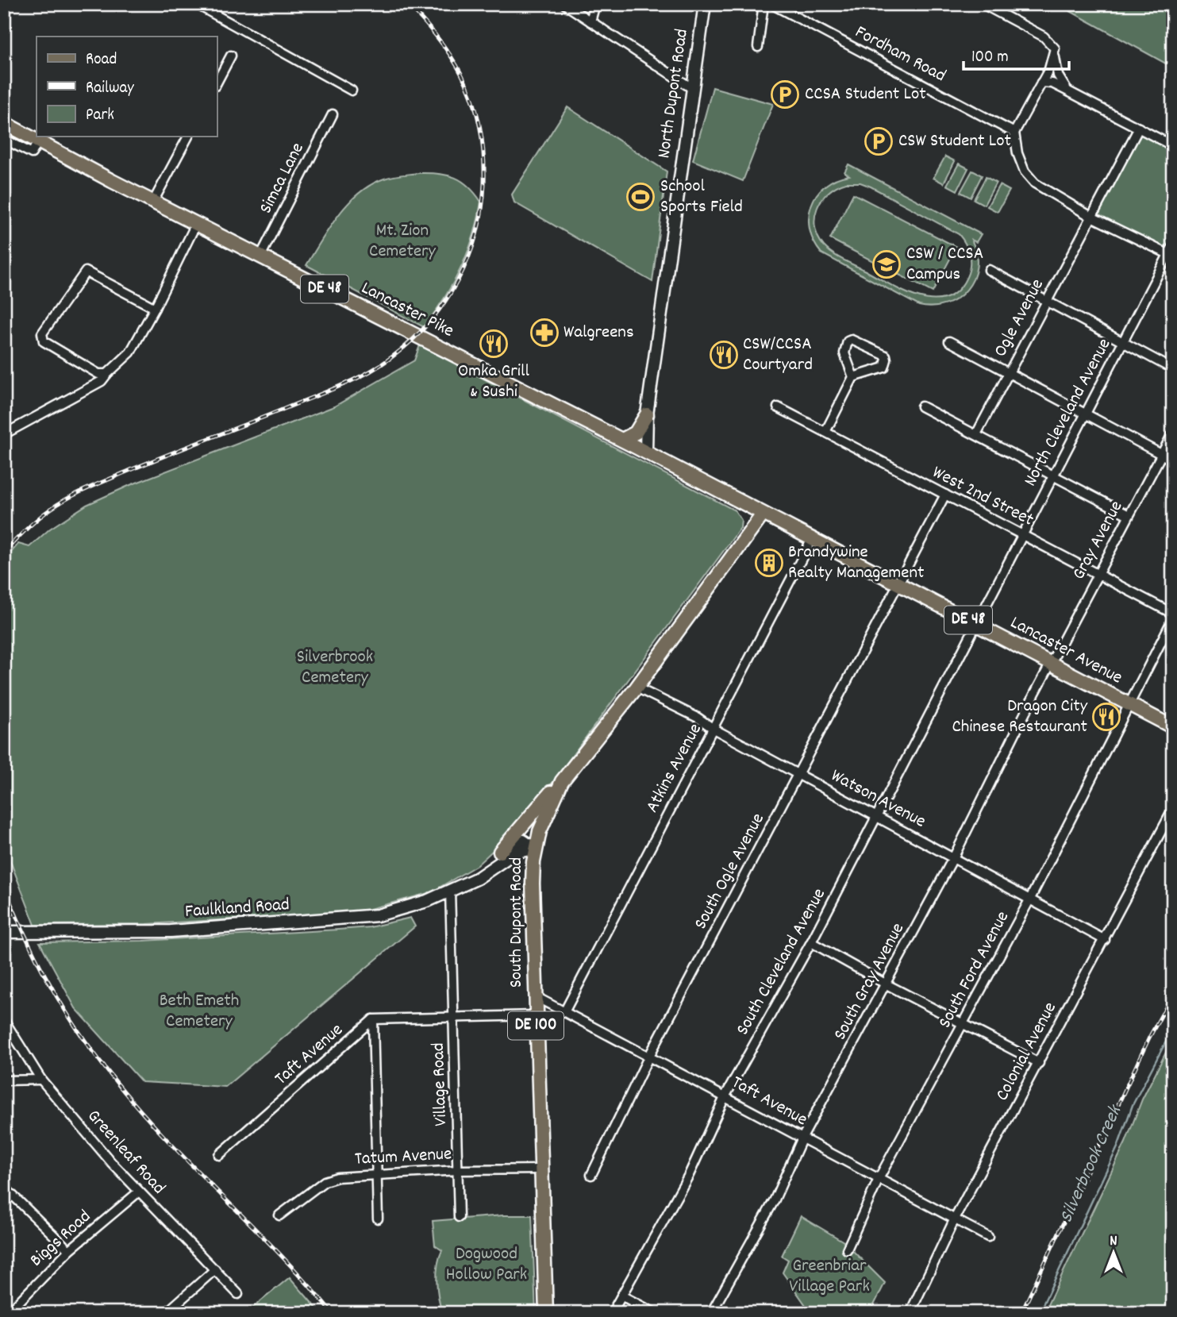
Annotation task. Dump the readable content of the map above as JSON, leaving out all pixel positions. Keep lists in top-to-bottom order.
{
  "streets": {
    "main road": [
      "North Dupont Road",
      "DE 48",
      "Lancaster Pike",
      "Lancaster Avenue",
      "Faulkland Road",
      "South Dupont Road",
      "DE 100"
    ],
    "street": [
      "Fordham Road",
      "Simca Lane",
      "Ogle Avenue",
      "North Cleveland Avenue",
      "West 2nd Street",
      "Gray Avenue",
      "Atkins Avenue",
      "Watson Avenue",
      "South Ogle Avenue",
      "South Cleveland Avenue",
      "South Ford Avenue",
      "South Gray Avenue",
      "Colonial Avenue",
      "Taft Avenue",
      "Village Road",
      "Greenleaf Road",
      "Tatum Avenue",
      "Biggs Road"
    ]
  },
  "crossings": [
    ["North Dupont Road", "Lancaster Pike"],
    ["North Dupont Road", "Lancaster Avenue"],
    ["Simca Lane", "Lancaster Pike"],
    ["Lancaster Pike", "Lancaster Avenue"],
    ["North Cleveland Avenue", "West 2nd Street"],
    ["North Cleveland Avenue", "Lancaster Avenue"],
    ["North Cleveland Avenue", "South Cleveland Avenue"],
    ["West 2nd Street", "Gray Avenue"],
    ["Gray Avenue", "Lancaster Avenue"],
    ["Gray Avenue", "South Gray Avenue"],
    ["Lancaster Avenue", "Atkins Avenue"],
    ["Lancaster Avenue", "South Ogle Avenue"],
    ["Lancaster Avenue", "South Dupont Road"],
    ["Lancaster Avenue", "South Cleveland Avenue"],
    ["Lancaster Avenue", "South Ford Avenue"],
    ["Lancaster Avenue", "South Gray Avenue"],
    ["Atkins Avenue", "Watson Avenue"],
    ["Atkins Avenue", "Taft Avenue"],
    ["Watson Avenue", "South Ogle Avenue"],
    ["Watson Avenue", "South Dupont Road"],
    ["Watson Avenue", "South Cleveland Avenue"],
    ["Watson Avenue", "South Ford Avenue"],
    ["Watson Avenue", "South Gray Avenue"],
    ["Watson Avenue", "Colonial Avenue"],
    ["South Ogle Avenue", "Taft Avenue"],
    ["Faulkland Road", "South Dupont Road"],
    ["Faulkland Road", "Village Road"],
    ["South Dupont Road", "Taft Avenue"],
    ["South Dupont Road", "Tatum Avenue"],
    ["South Cleveland Avenue", "Taft Avenue"],
    ["South Ford Avenue", "Taft Avenue"],
    ["South Gray Avenue", "Taft Avenue"],
    ["Colonial Avenue", "Taft Avenue"],
    ["Village Road", "Tatum Avenue"],
    ["Greenleaf Road", "Biggs Road"]
  ],
  "water": ["Silverbrook Creek"],
  "parks": [
    "Mt. Zion Cemetery",
    "Silverbrook Cemetery",
    "Beth Emeth Cemetery",
    "Dogwood Hollow Park",
    "Greenbriar Village Park"
  ],
  "places": {
    "parking": ["CCSA Student Lot", "CSW Student Lot"],
    "sports": ["School Sports Field"],
    "school or university": ["CSW / CCSA Campus"],
    "pharmacy": ["Walgreens"],
    "restaurant": ["Omka Grill & Sushi", "CSW/CCSA Courtyard", "Dragon City Chinese Restaurant"],
    "building": ["Brandywine Realty Management"]
  },
  "legend": ["Road", "Railway", "Park"],
  "scale_bar": "100 m",
  "north": "top"
}
